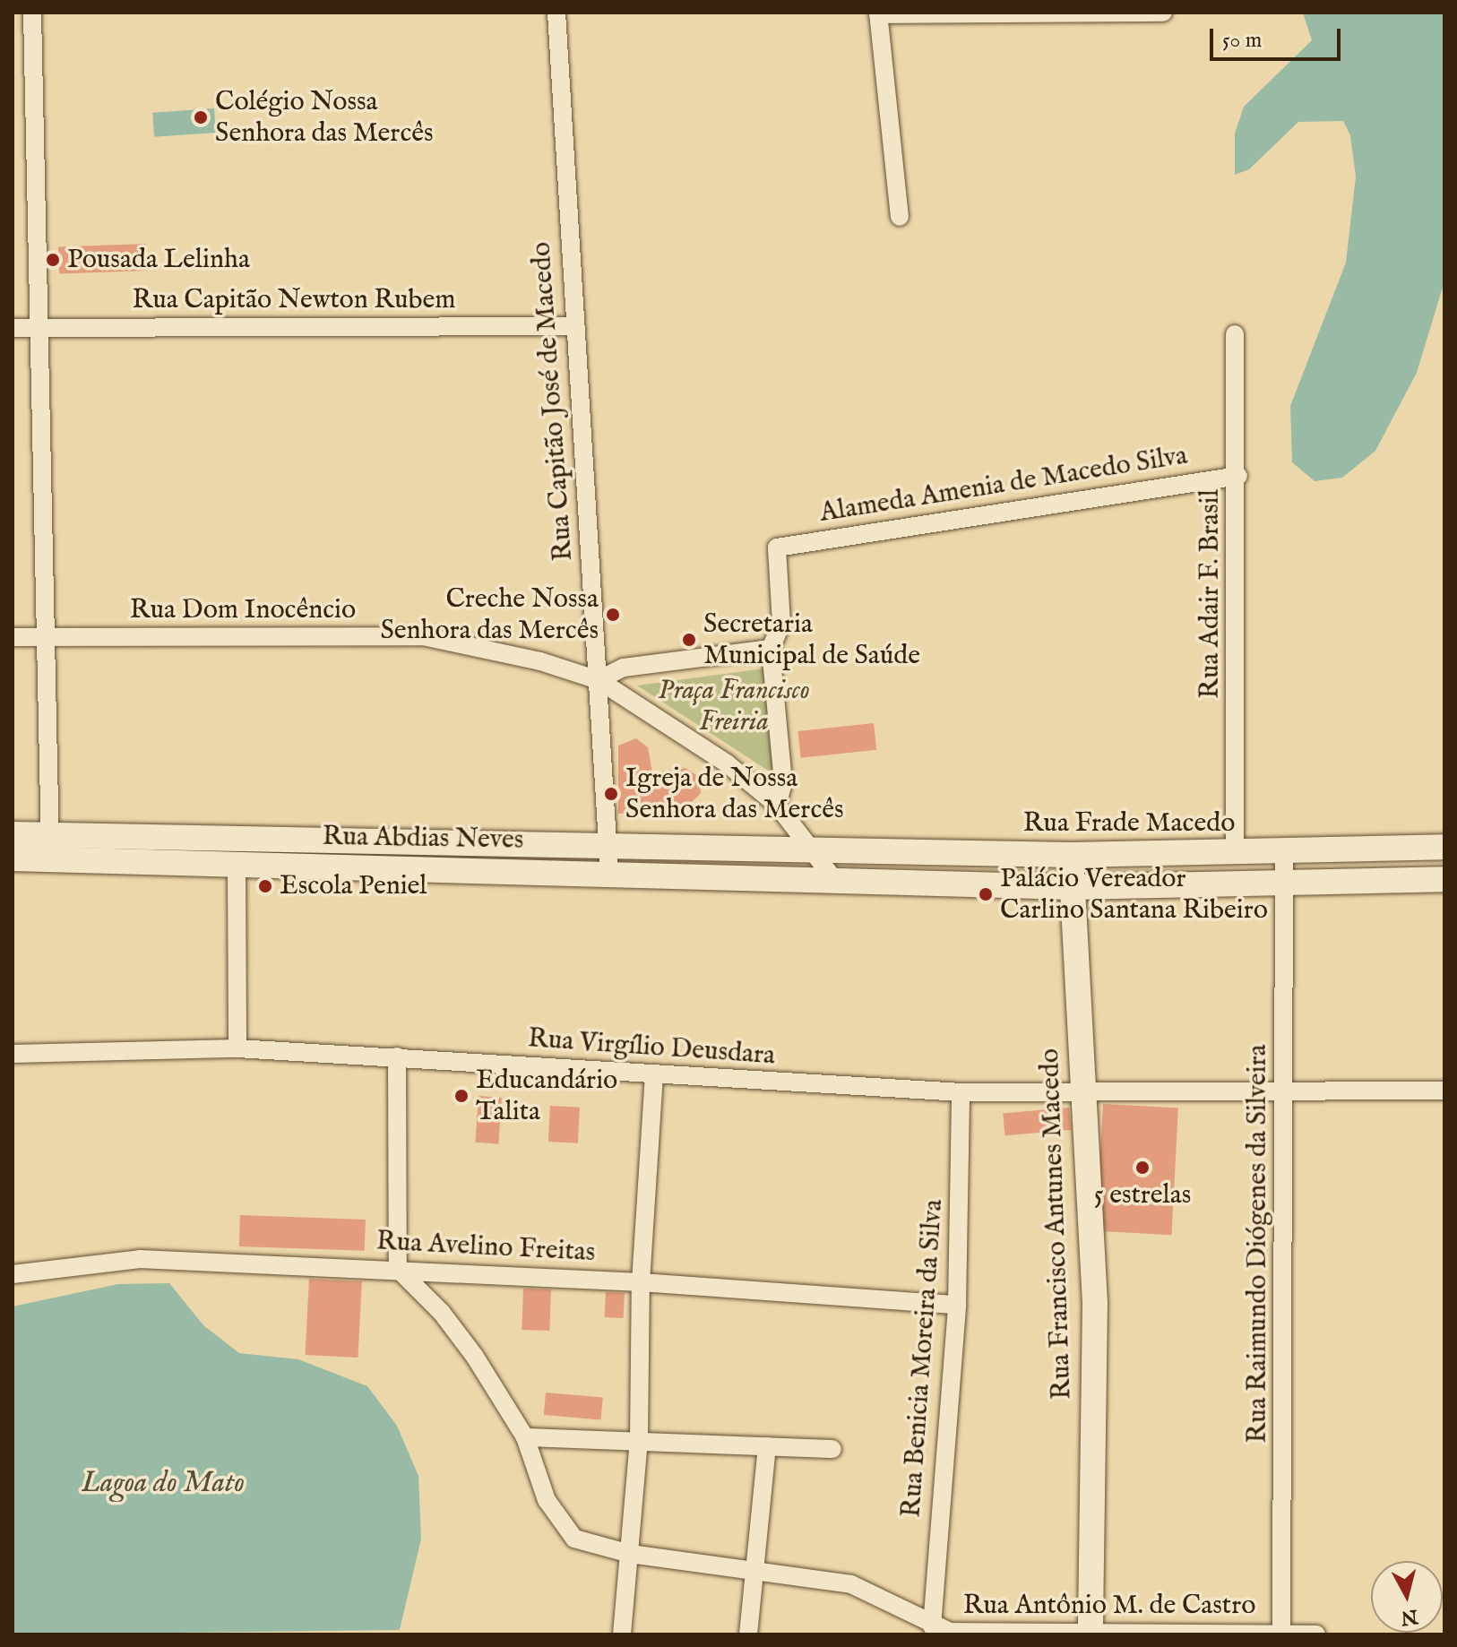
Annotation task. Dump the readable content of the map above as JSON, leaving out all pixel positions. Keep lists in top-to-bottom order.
{
  "streets": {
    "main road": ["Rua Frade Macedo", "Rua Abdias Neves", "Rua Francisco Antunes Macedo"],
    "street": [
      "Rua Capitão Newton Rubem",
      "Rua Capitão José de Macedo",
      "Alameda Amenia de Macedo Silva",
      "Rua Adair F. Brasil",
      "Rua Dom Inocêncio",
      "Rua Virgílio Deusdara",
      "Rua Raimundo Diógenes da Silveira",
      "Rua Avelino Freitas",
      "Rua Benicia Moreira da Silva",
      "Rua Antônio M. de Castro"
    ]
  },
  "crossings": [
    ["Rua Capitão Newton Rubem", "Rua Capitão José de Macedo"],
    ["Rua Capitão José de Macedo", "Rua Dom Inocêncio"],
    ["Rua Capitão José de Macedo", "Rua Abdias Neves"],
    ["Alameda Amenia de Macedo Silva", "Rua Adair F. Brasil"],
    ["Rua Adair F. Brasil", "Rua Frade Macedo"],
    ["Rua Dom Inocêncio", "Rua Frade Macedo"],
    ["Rua Dom Inocêncio", "Rua Abdias Neves"],
    ["Rua Frade Macedo", "Rua Abdias Neves"],
    ["Rua Frade Macedo", "Rua Francisco Antunes Macedo"],
    ["Rua Frade Macedo", "Rua Raimundo Diógenes da Silveira"],
    ["Rua Virgílio Deusdara", "Rua Francisco Antunes Macedo"],
    ["Rua Virgílio Deusdara", "Rua Raimundo Diógenes da Silveira"],
    ["Rua Virgílio Deusdara", "Rua Benicia Moreira da Silva"],
    ["Rua Francisco Antunes Macedo", "Rua Antônio M. de Castro"],
    ["Rua Raimundo Diógenes da Silveira", "Rua Antônio M. de Castro"],
    ["Rua Avelino Freitas", "Rua Benicia Moreira da Silva"],
    ["Rua Benicia Moreira da Silva", "Rua Antônio M. de Castro"]
  ],
  "water": ["Lagoa do Mato"],
  "parks": ["Praça Francisco Freiria"],
  "places": [
    "Colégio Nossa Senhora das Mercês",
    "Pousada Lelinha",
    "Creche Nossa Senhora das Mercês",
    "Secretaria Municipal de Saúde",
    "Igreja de Nossa Senhora das Mercês",
    "Escola Peniel",
    "Palácio Vereador Carlino Santana Ribeiro",
    "Educandário Talita",
    "5 estrelas"
  ],
  "scale_bar": "50 m",
  "north": "bottom"
}
